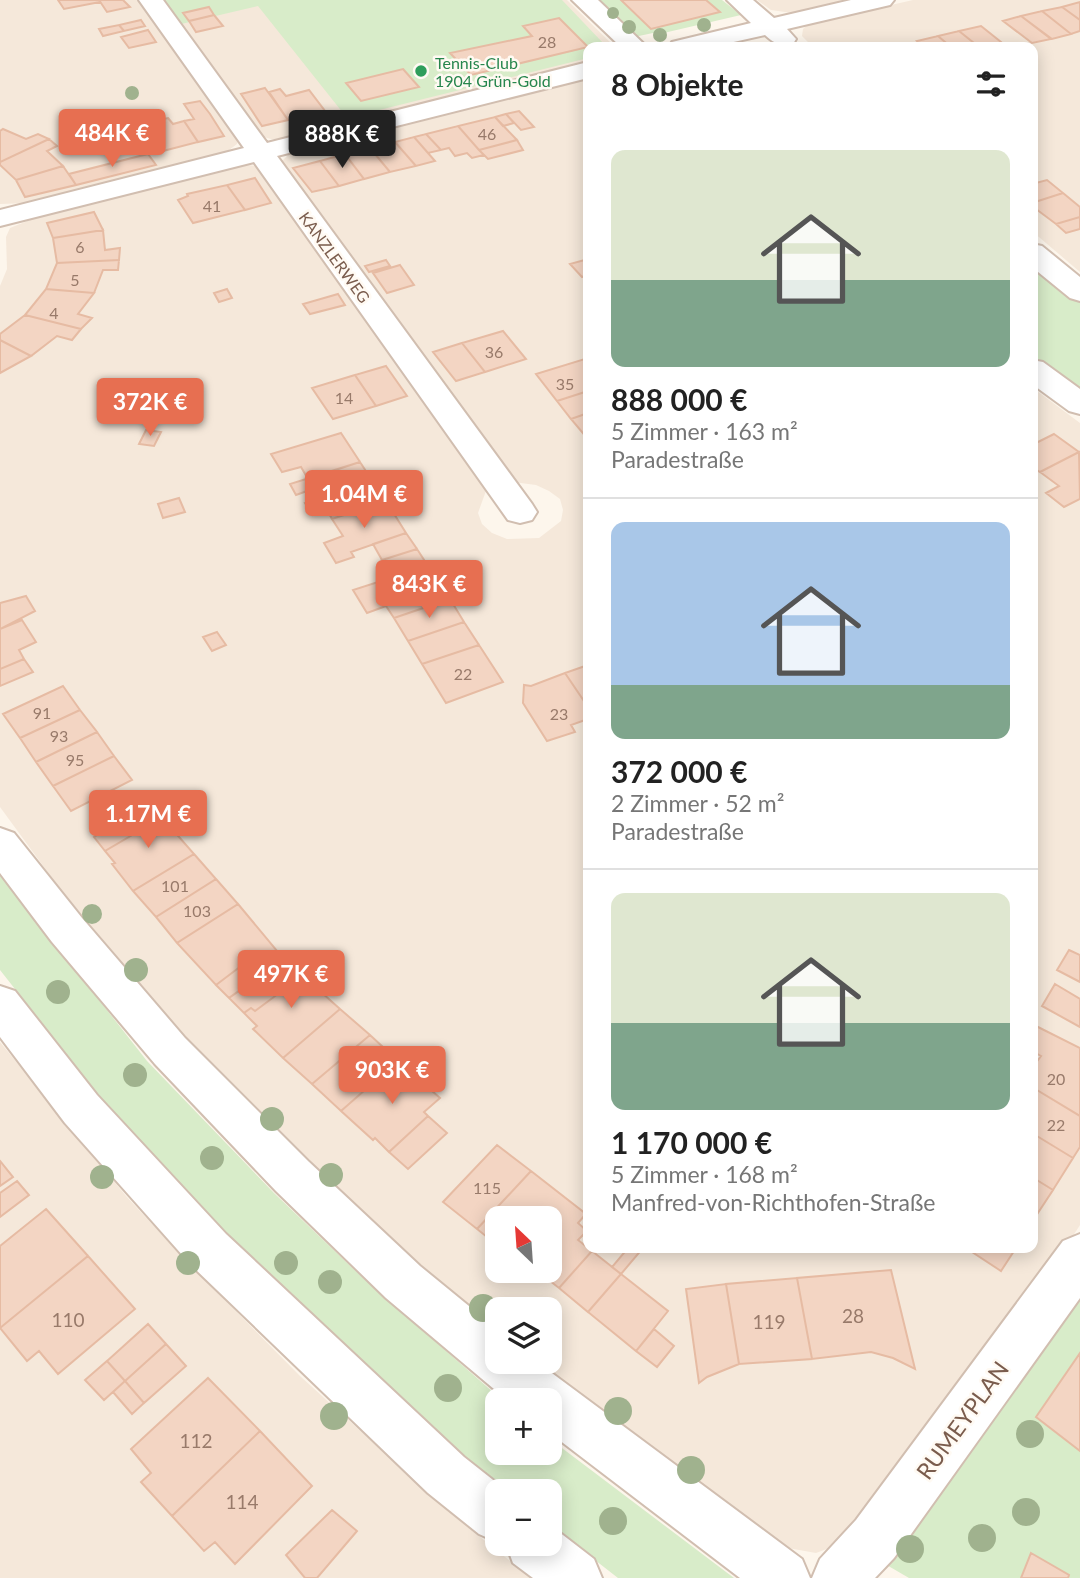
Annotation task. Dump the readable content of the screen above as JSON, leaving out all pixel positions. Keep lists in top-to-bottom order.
{
  "streets": {
    "street": ["KANZLERWEG", "RUMEYPLAN"]
  },
  "places": ["Tennis-Club 1904 Grün-Gold"],
  "house_numbers": [
    "28",
    "46",
    "41",
    "6",
    "5",
    "4",
    "36",
    "35",
    "14",
    "22",
    "91",
    "23",
    "93",
    "95",
    "101",
    "103",
    "20",
    "22",
    "115",
    "28",
    "110",
    "119",
    "112",
    "114"
  ],
  "north": "top left",
  "page": {
    "heading": "8 Objekte",
    "price": [
      "484K €",
      "888K €",
      "372K €",
      "1.04M €",
      "843K €",
      "1.17M €",
      "497K €",
      "903K €"
    ],
    "list": [
      {
        "name": "888 000 €",
        "note": "5 Zimmer · 163 m² · Paradestraße"
      },
      {
        "name": "372 000 €",
        "note": "2 Zimmer · 52 m² · Paradestraße"
      },
      {
        "name": "1 170 000 €",
        "note": "5 Zimmer · 168 m² · Manfred-von-Richthofen-Straße"
      }
    ],
    "map_buttons": ["+", "−"]
  }
}
